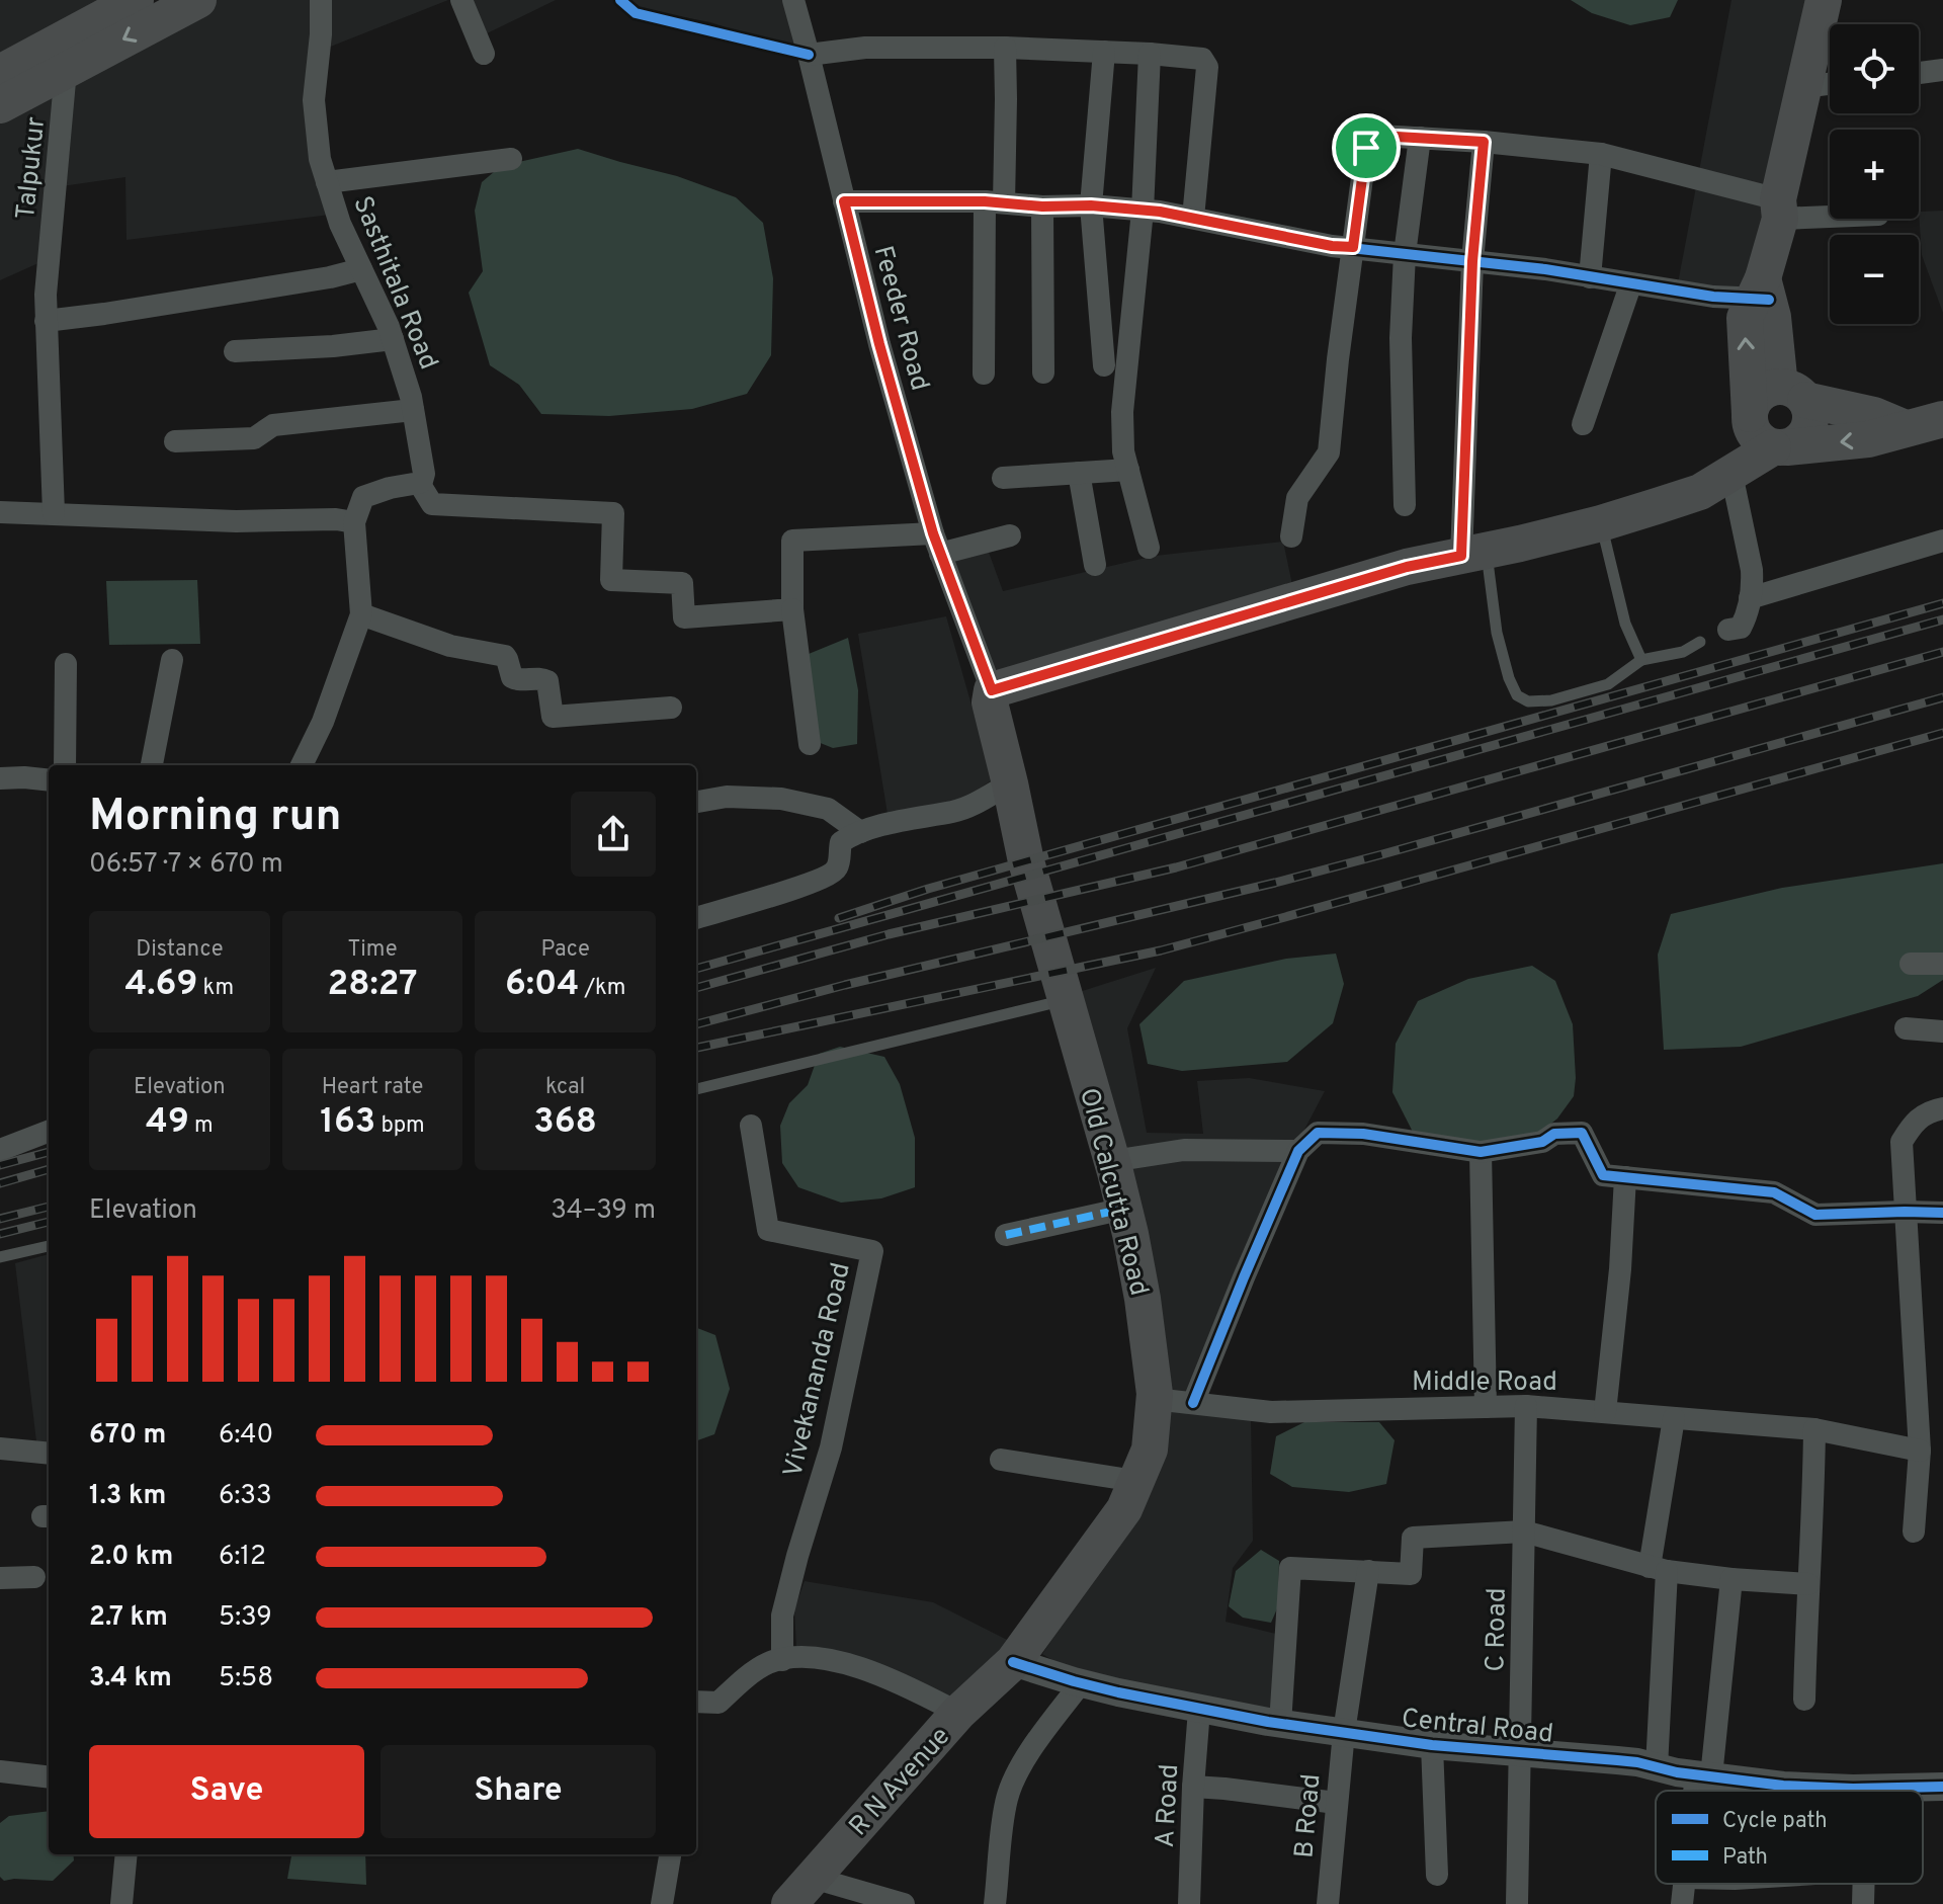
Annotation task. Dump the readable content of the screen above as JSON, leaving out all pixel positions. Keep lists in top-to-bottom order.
{
  "streets": {
    "main road": ["Old Calcutta Road", "R N Avenue"],
    "street": [
      "Talpukur",
      "Sasthitala Road",
      "Feeder Road",
      "Vivekananda Road",
      "Middle Road",
      "C Road",
      "Central Road",
      "A Road",
      "B Road"
    ]
  },
  "crossings": [
    ["Feeder Road", "Old Calcutta Road"],
    ["Old Calcutta Road", "Middle Road"],
    ["Old Calcutta Road", "Central Road"],
    ["Old Calcutta Road", "R N Avenue"],
    ["Middle Road", "C Road"],
    ["C Road", "Central Road"],
    ["Central Road", "R N Avenue"],
    ["Central Road", "A Road"],
    ["Central Road", "B Road"]
  ],
  "legend": ["Cycle path", "Path"],
  "page": {
    "map_buttons": ["+", "−"],
    "heading": ["Morning run", "06:57 · 7 × 670 m"],
    "stats": [
      ["Distance", "4.69 km"],
      ["Time", "28:27"],
      ["Pace", "6:04 /km"],
      ["Elevation", "49 m"],
      ["Heart rate", "163 bpm"],
      ["kcal", "368"]
    ],
    "chart": ["Elevation", "34–39 m"],
    "list": [
      {
        "name": "670 m",
        "note": "6:40"
      },
      {
        "name": "1.3 km",
        "note": "6:33"
      },
      {
        "name": "2.0 km",
        "note": "6:12"
      },
      {
        "name": "2.7 km",
        "note": "5:39"
      },
      {
        "name": "3.4 km",
        "note": "5:58"
      }
    ],
    "buttons": ["Save", "Share"]
  }
}
